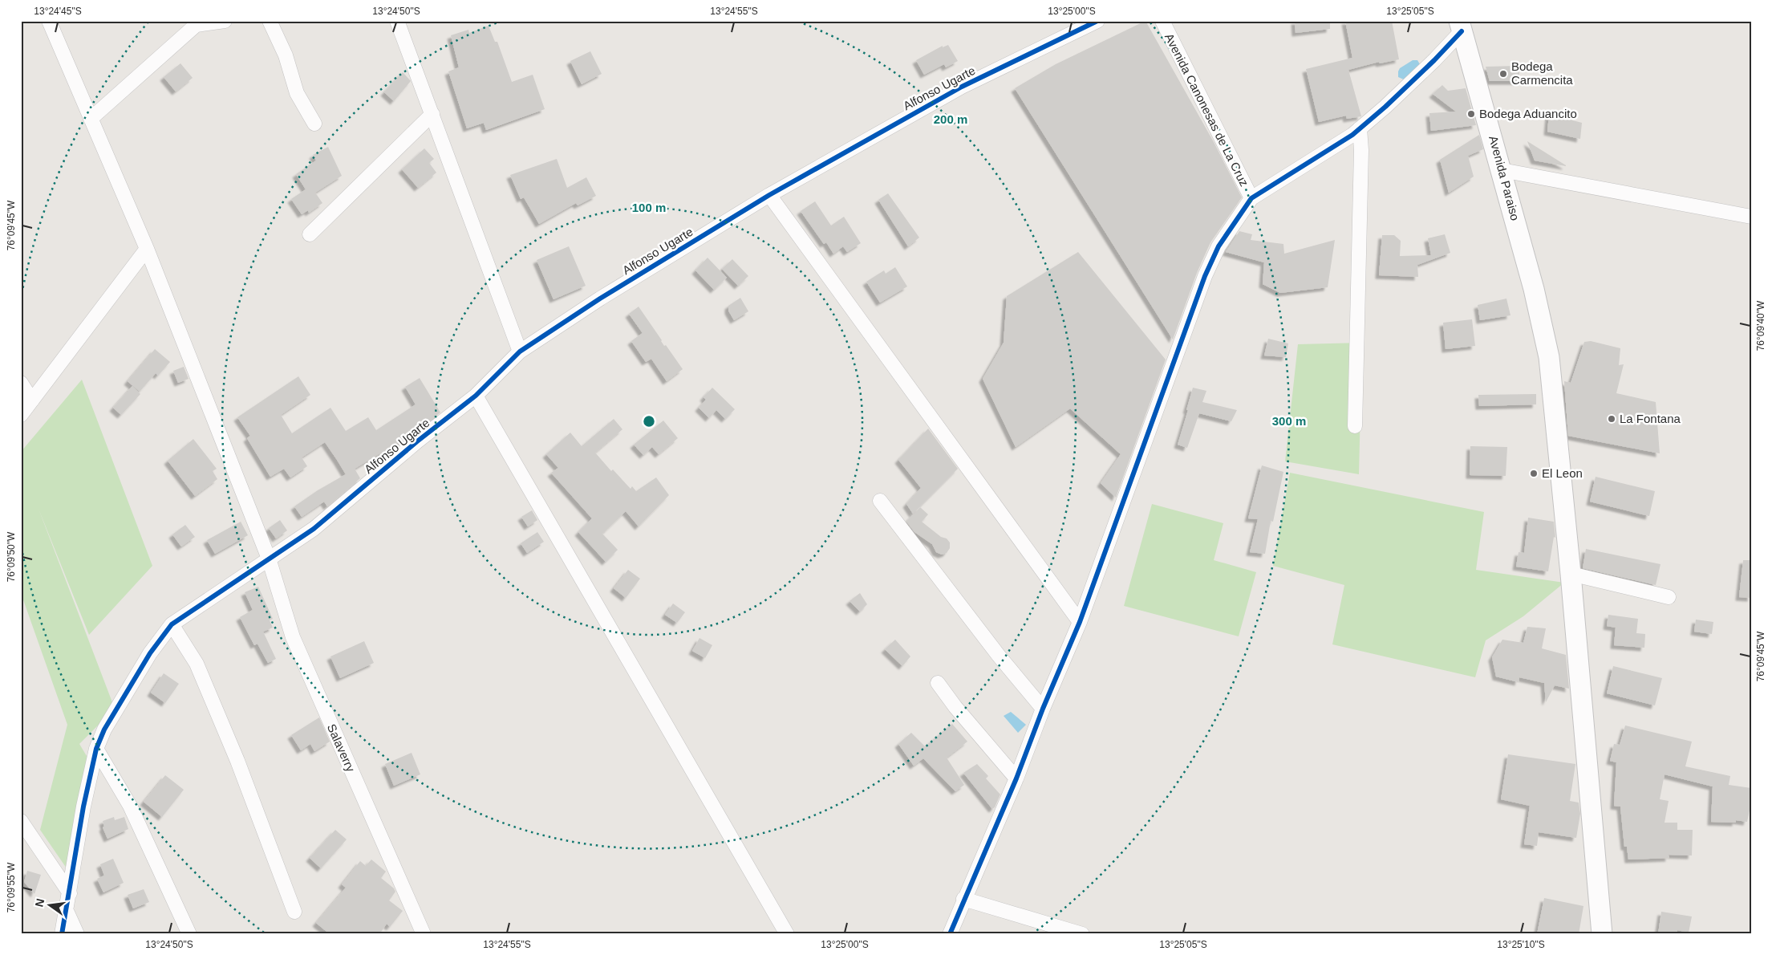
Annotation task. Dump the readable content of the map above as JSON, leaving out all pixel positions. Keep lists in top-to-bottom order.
{
  "streets": {
    "main road": ["Avenida Paraiso"],
    "street": ["Alfonso Ugarte", "Avenida Canonesas de La Cruz", "Salaverry"]
  },
  "crossings": [
    ["Alfonso Ugarte", "Salaverry"]
  ],
  "places": [
    "Bodega Carmencita",
    "Bodega Aduancito",
    "La Fontana",
    "El Leon"
  ],
  "north": "left",
  "coordinates": [
    "13°24'45\"S",
    "13°24'50\"S",
    "13°24'55\"S",
    "13°25'00\"S",
    "13°25'05\"S",
    "76°09'45\"W",
    "76°09'40\"W",
    "76°09'50\"W",
    "76°09'55\"W",
    "13°25'10\"S"
  ],
  "rings": ["200 m", "100 m", "300 m"]
}
